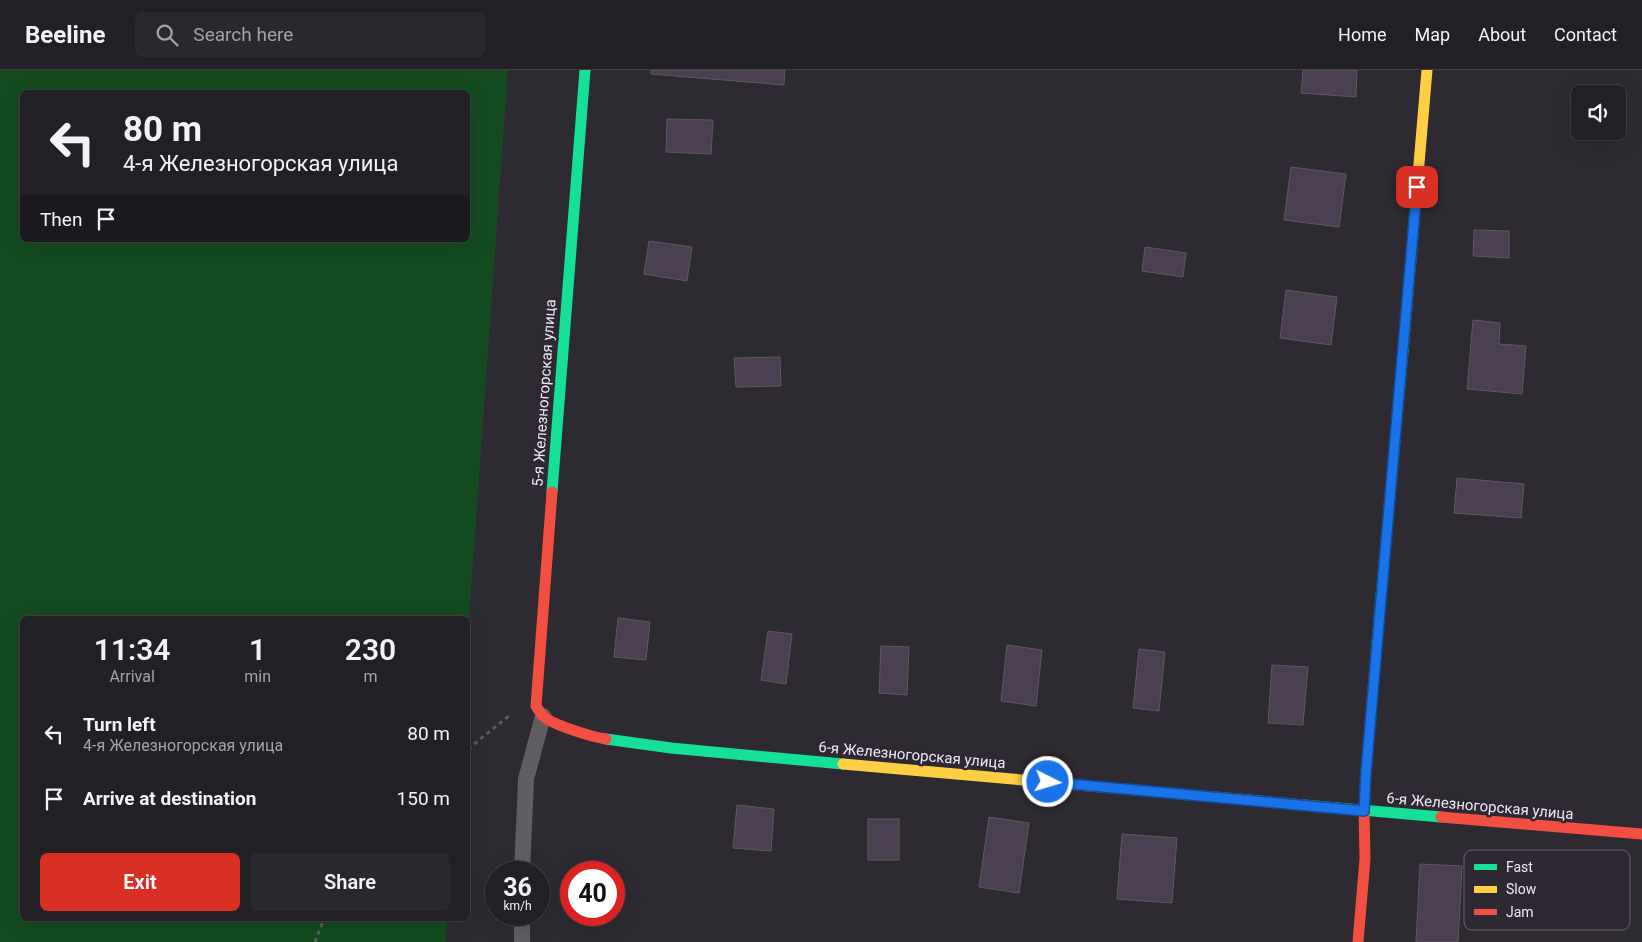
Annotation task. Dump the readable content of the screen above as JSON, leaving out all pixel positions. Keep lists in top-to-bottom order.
{
  "streets": {
    "street": ["5-я Железногорская улица", "6-я Железногорская улица"]
  },
  "crossings": [
    ["5-я Железногорская улица", "6-я Железногорская улица"]
  ],
  "legend": ["Fast", "Slow", "Jam"],
  "page": {
    "header": "Beeline",
    "search": "Search here",
    "nav": [
      "Home",
      "Map",
      "About",
      "Contact"
    ],
    "turn": ["80 m", "4-я Железногорская улица"],
    "then": "Then",
    "eta": [
      "11:34",
      "Arrival",
      "1",
      "min",
      "230",
      "m"
    ],
    "list": [
      {
        "name": "Turn left",
        "note": "4-я Железногорская улица",
        "value": "80 m"
      },
      {
        "name": "Arrive at destination",
        "value": "150 m"
      }
    ],
    "buttons": ["Exit", "Share"],
    "speed": "36 km/h",
    "limit": "40"
  }
}
